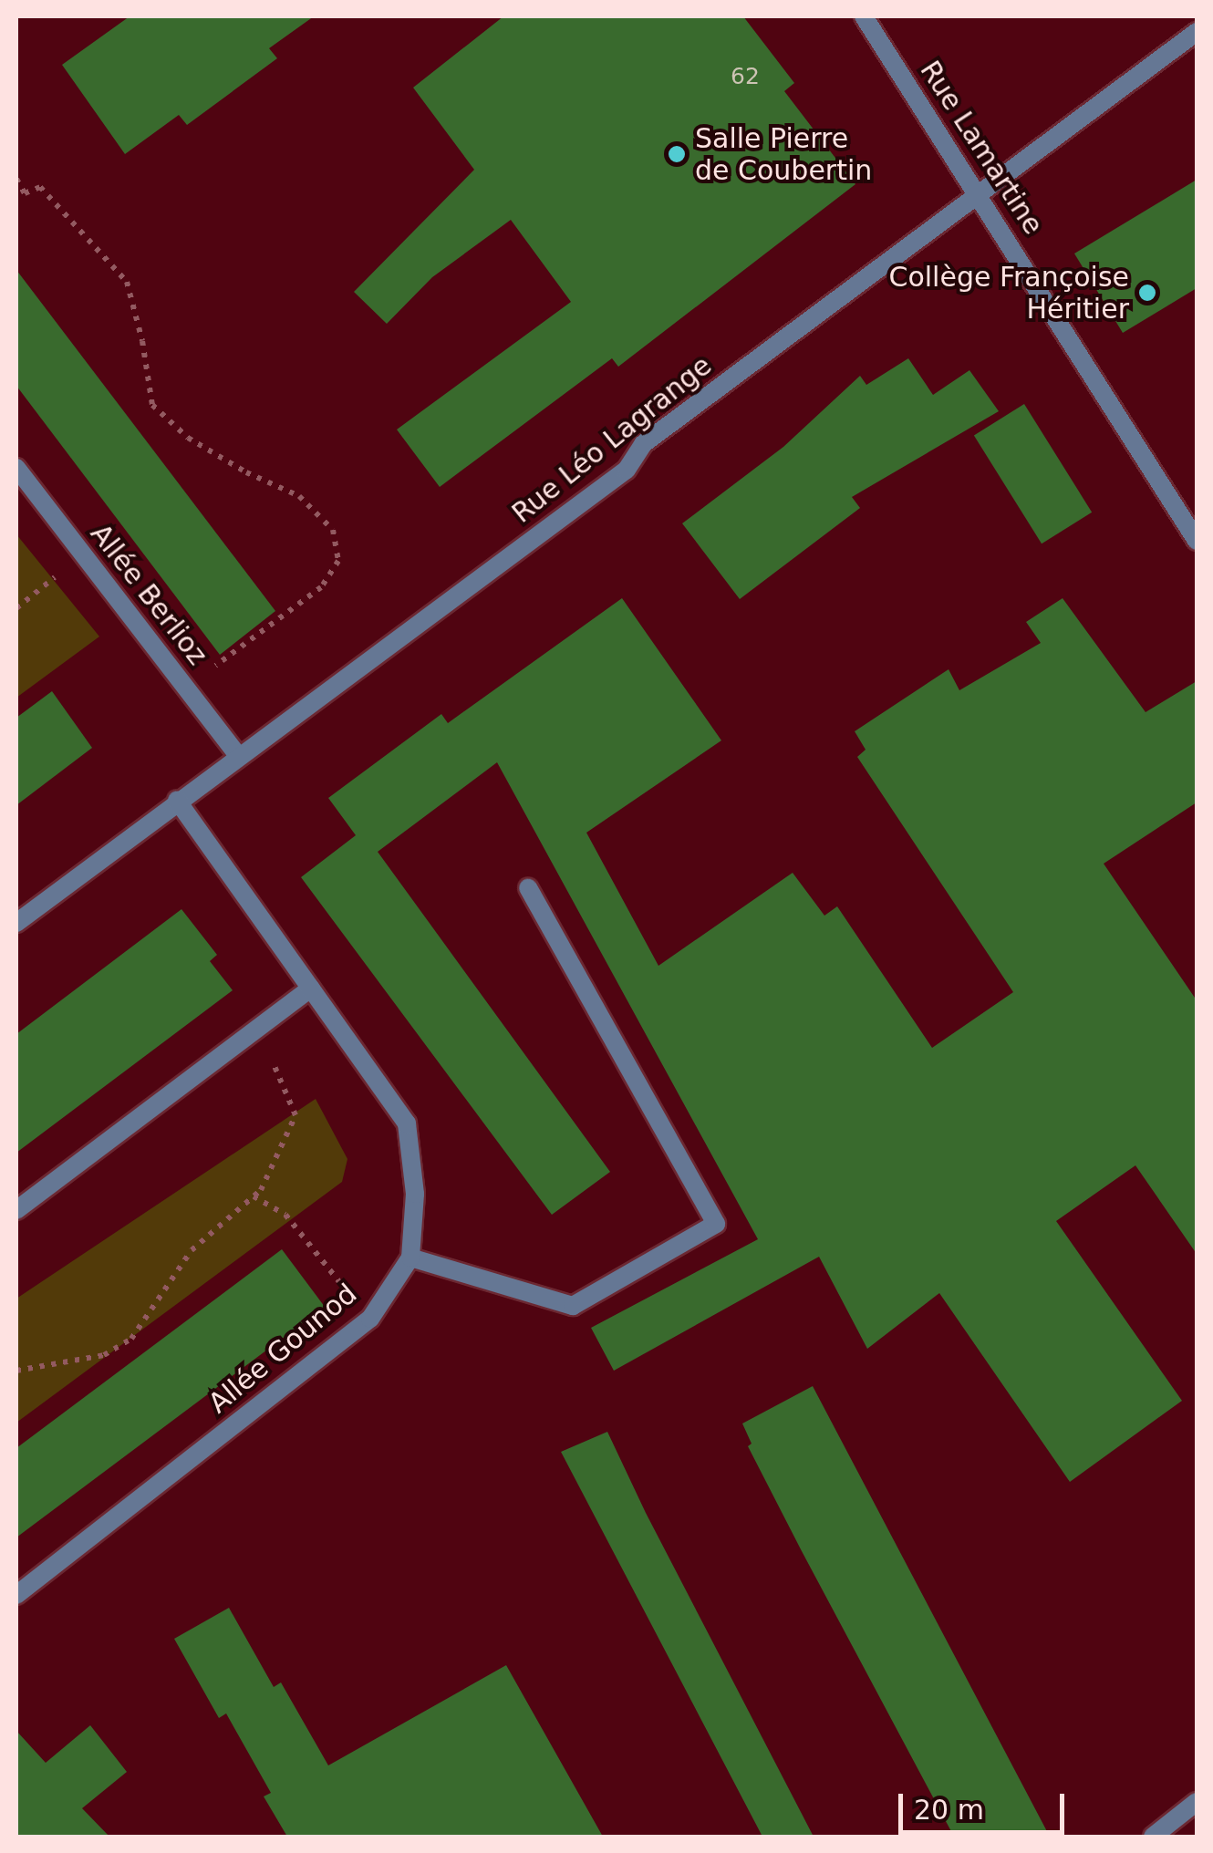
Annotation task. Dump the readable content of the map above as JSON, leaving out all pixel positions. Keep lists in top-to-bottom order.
{
  "streets": {
    "street": [
      "Rue Lamartine",
      "Rue Léo Lagrange",
      "Allée Berlioz",
      "Allée Gounod"
    ]
  },
  "crossings": [
    ["Rue Lamartine", "Rue Léo Lagrange"],
    ["Rue Léo Lagrange", "Allée Berlioz"],
    ["Rue Léo Lagrange", "Allée Gounod"]
  ],
  "places": ["Salle Pierre de Coubertin", "Collège Françoise Héritier"],
  "house_numbers": ["62"],
  "scale_bar": "20 m"
}
